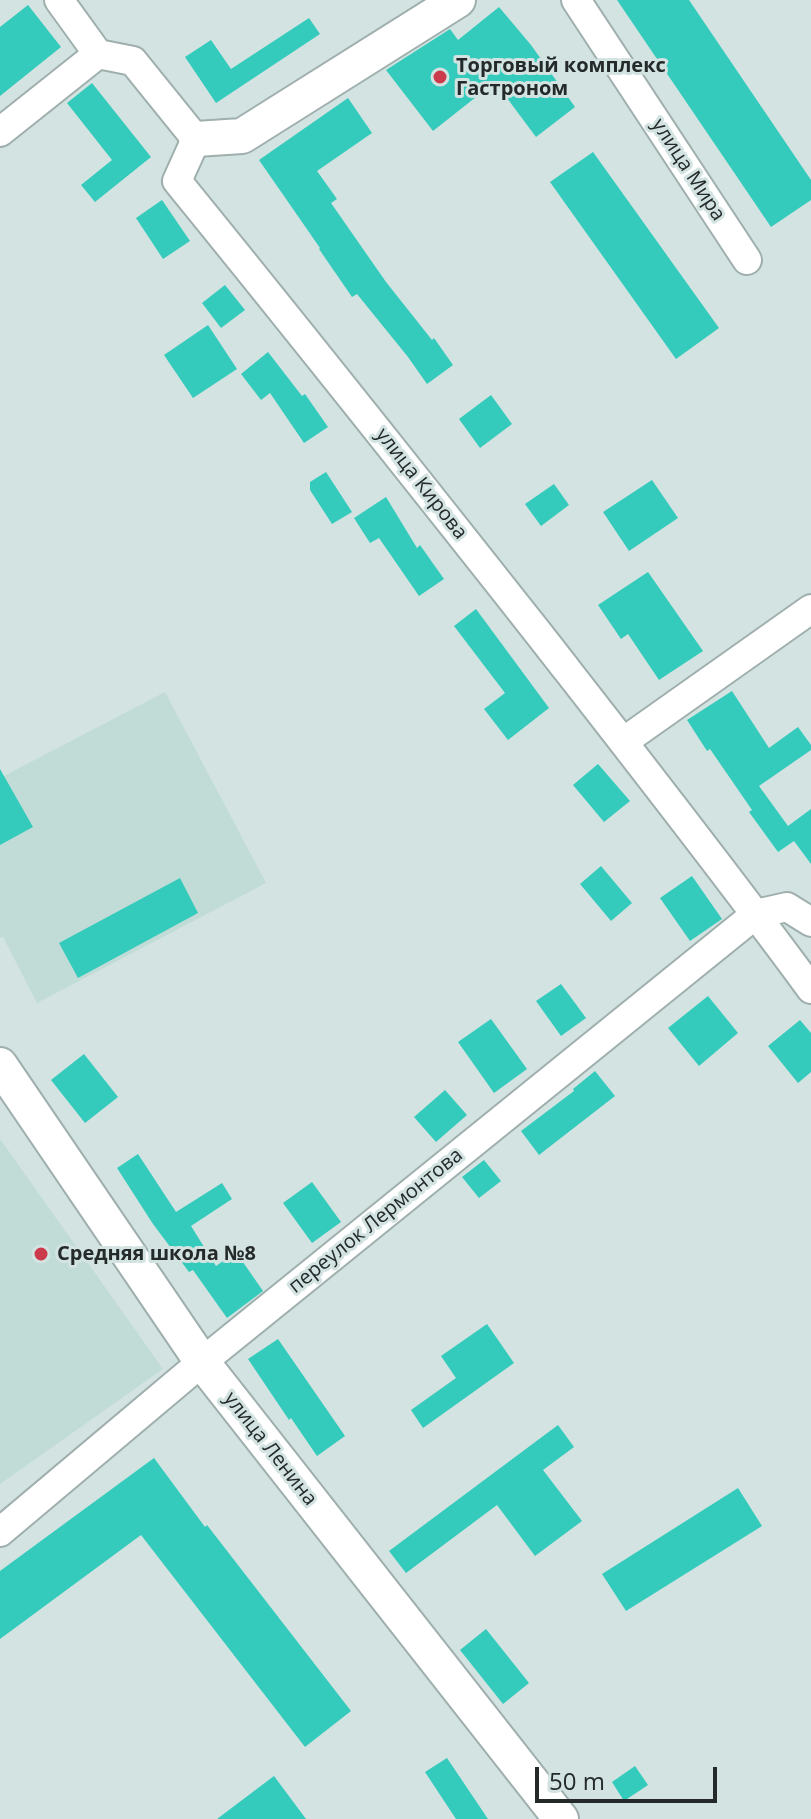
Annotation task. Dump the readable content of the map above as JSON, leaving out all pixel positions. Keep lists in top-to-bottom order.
{
  "streets": {
    "street": [
      "улица Мира",
      "улица Кирова",
      "переулок Лермонтова",
      "улица Ленина"
    ]
  },
  "crossings": [
    ["улица Кирова", "переулок Лермонтова"],
    ["переулок Лермонтова", "улица Ленина"]
  ],
  "places": ["Торговый комплекс Гастроном", "Средняя школа №8"],
  "scale_bar": "50 m"
}
